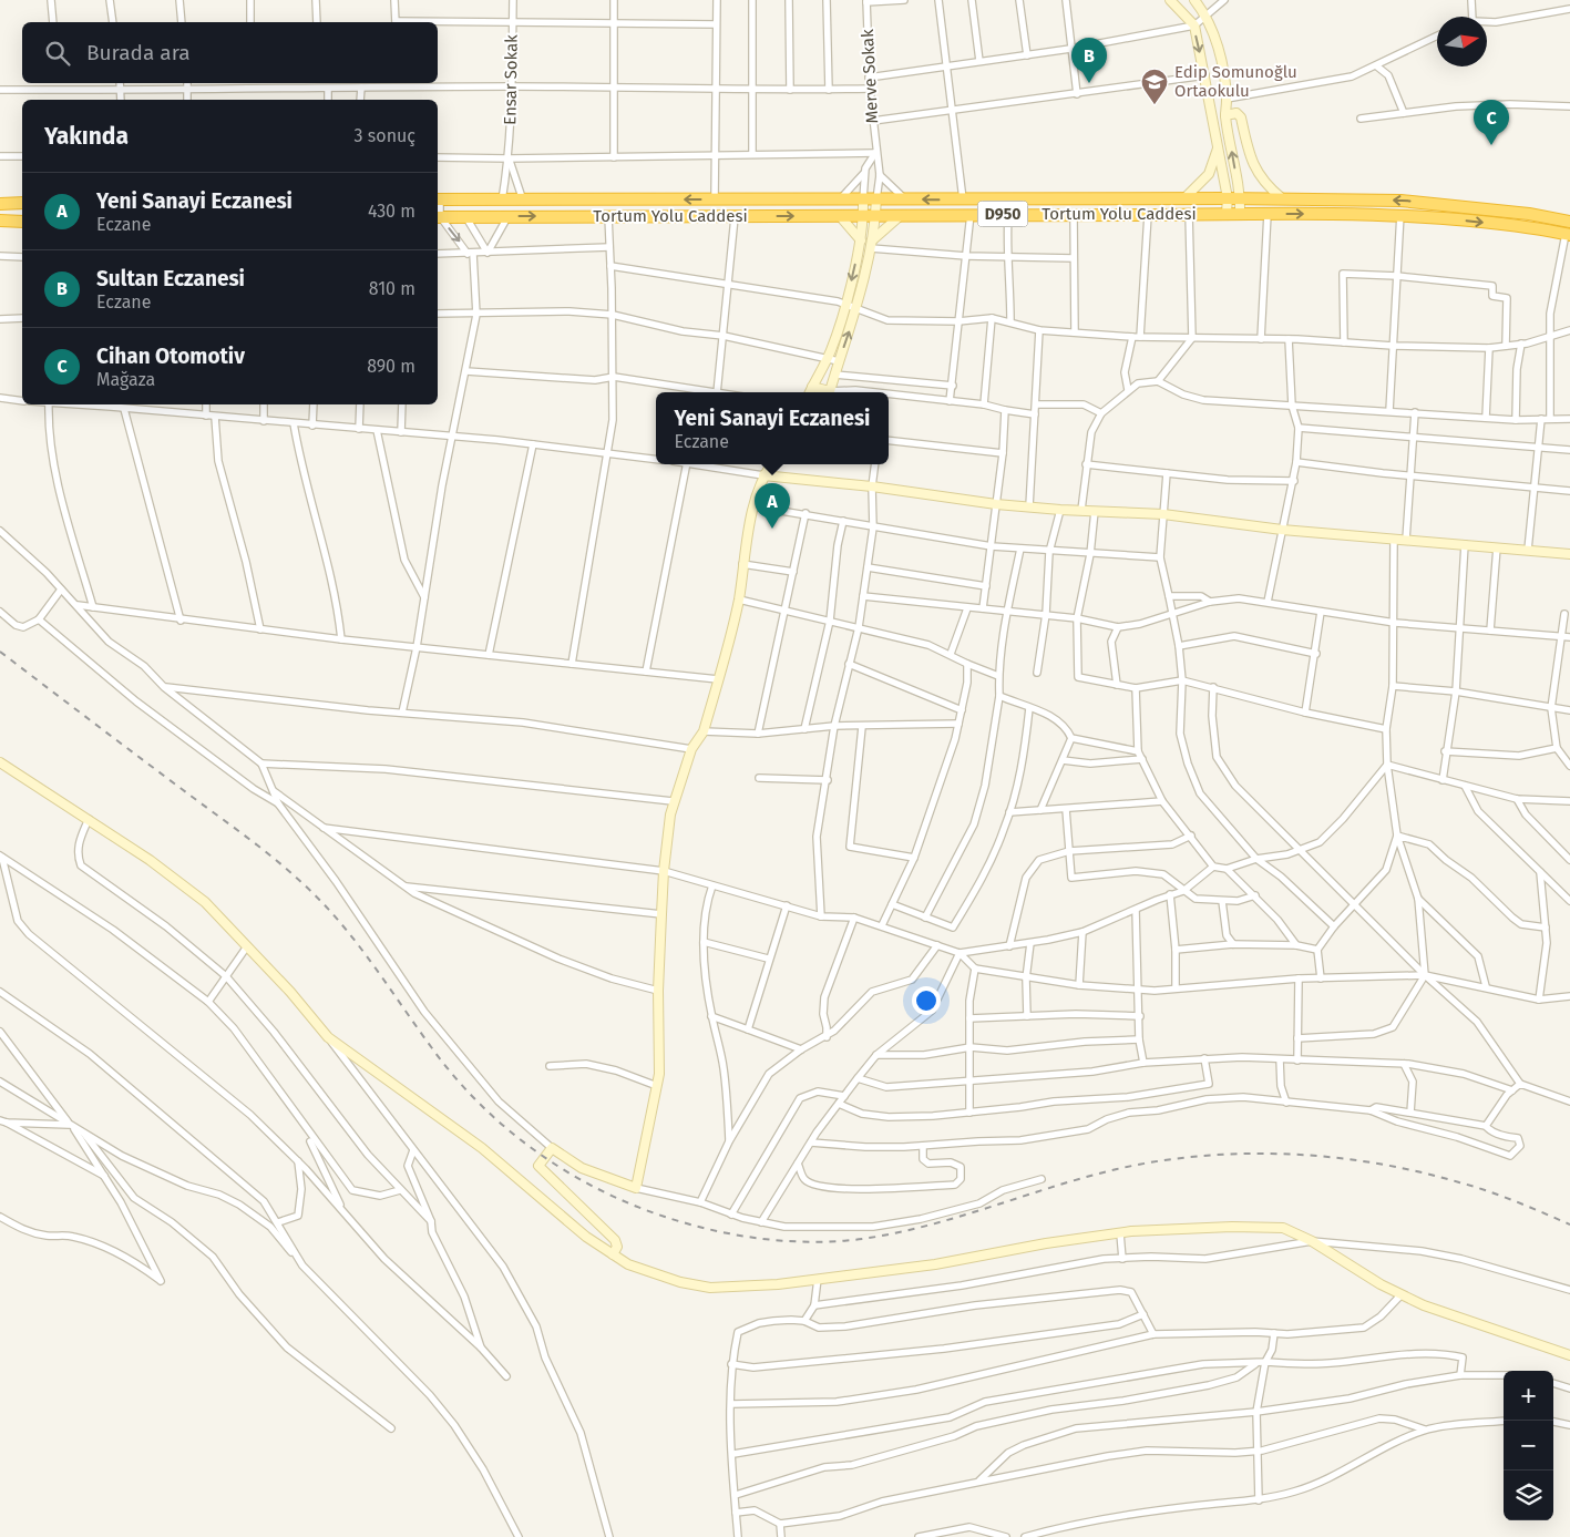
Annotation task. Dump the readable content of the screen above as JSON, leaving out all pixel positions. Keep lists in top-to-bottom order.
{
  "streets": {
    "highway": ["D950", "Tortum Yolu Caddesi"],
    "street": ["Merve Sokak", "Ensar Sokak"]
  },
  "crossings": [
    ["Ensar Sokak", "Tortum Yolu Caddesi"]
  ],
  "places": {
    "school or university": ["Edip Somunoğlu Ortaokulu"]
  },
  "north": "right",
  "page": {
    "search": "Burada ara",
    "pins": ["B", "C", "A"],
    "heading": ["Yakında", "3 sonuç"],
    "list": [
      {
        "mark": "A",
        "name": "Yeni Sanayi Eczanesi",
        "note": "Eczane",
        "value": "430 m"
      },
      {
        "mark": "B",
        "name": "Sultan Eczanesi",
        "note": "Eczane",
        "value": "810 m"
      },
      {
        "mark": "C",
        "name": "Cihan Otomotiv",
        "note": "Mağaza",
        "value": "890 m"
      }
    ],
    "popup": ["Yeni Sanayi Eczanesi", "Eczane"],
    "map_buttons": ["+", "−"]
  }
}
